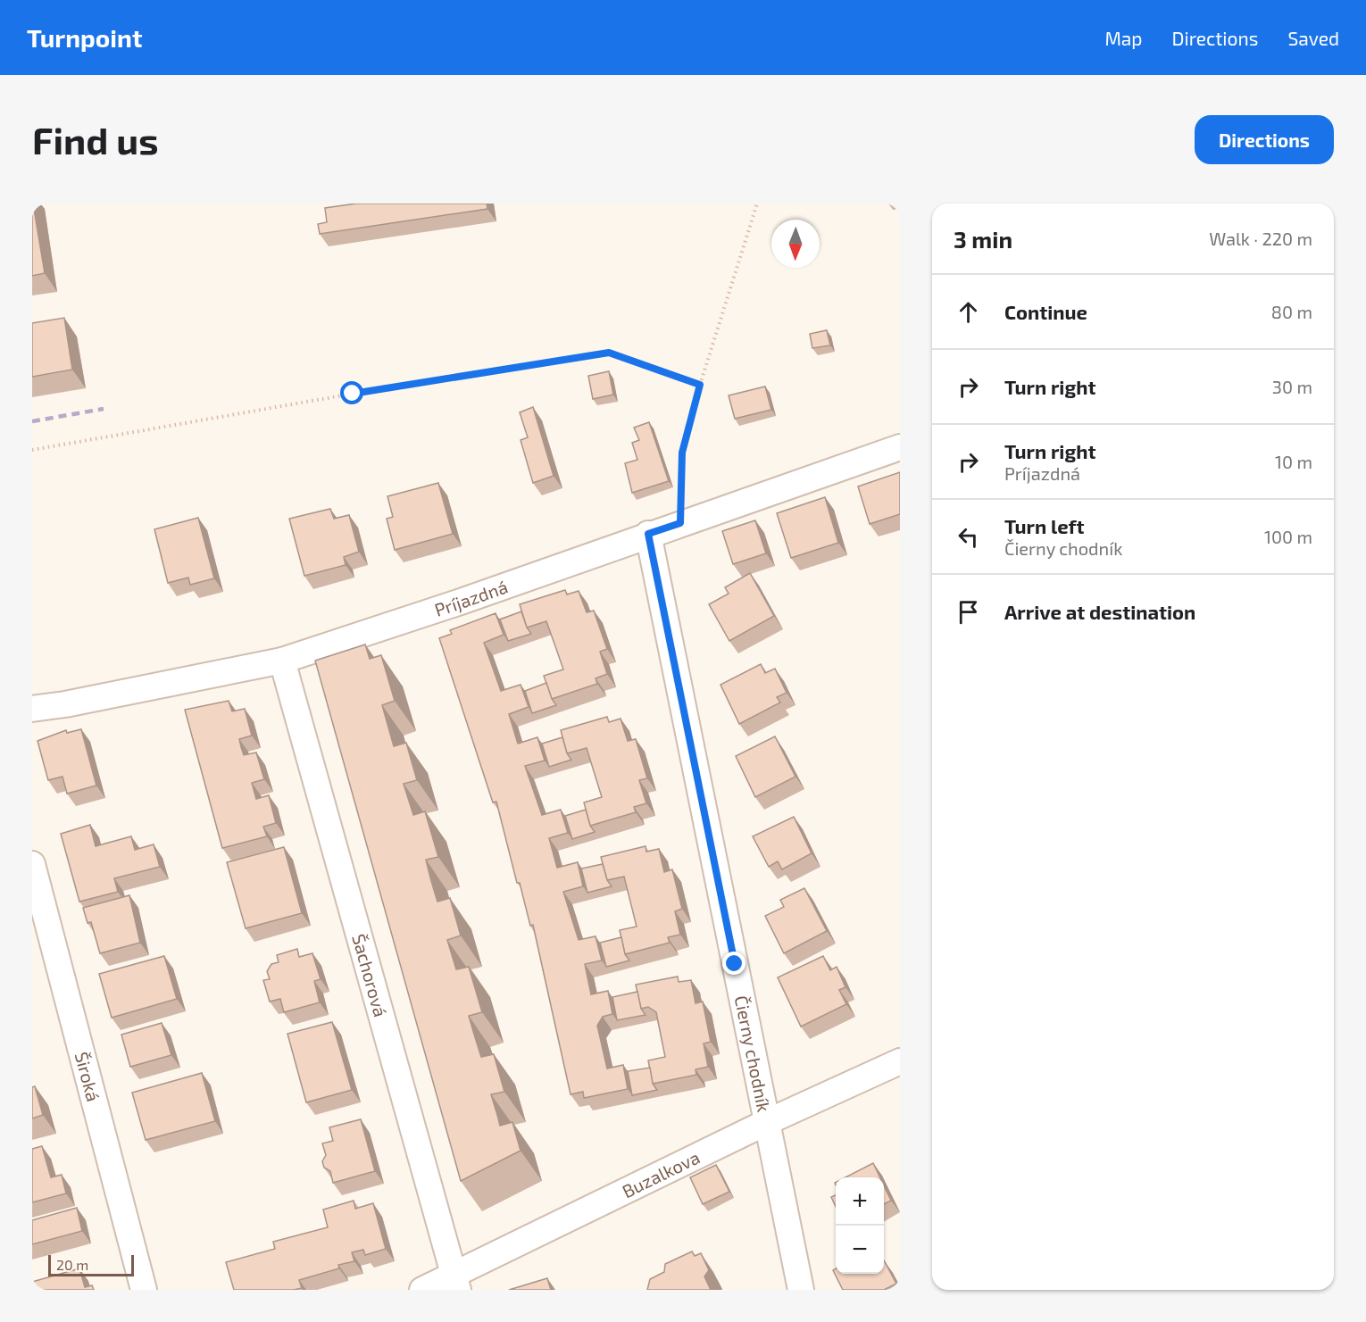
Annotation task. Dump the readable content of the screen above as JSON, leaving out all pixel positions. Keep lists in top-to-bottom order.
{
  "streets": {
    "street": [
      "Príjazdná",
      "Šachorová",
      "Čierny chodník",
      "Široká",
      "Buzalkova"
    ]
  },
  "crossings": [
    ["Príjazdná", "Šachorová"],
    ["Príjazdná", "Čierny chodník"],
    ["Šachorová", "Buzalkova"],
    ["Čierny chodník", "Buzalkova"]
  ],
  "scale_bar": "20 m",
  "north": "bottom",
  "page": {
    "header": "Turnpoint",
    "nav": ["Map", "Directions", "Saved"],
    "buttons": "Directions",
    "title": "Find us",
    "heading": ["3 min", "Walk · 220 m"],
    "list": [
      ["Continue", "80 m"],
      ["Turn right", "30 m"],
      ["Turn right", "Príjazdná", "10 m"],
      ["Turn left", "Čierny chodník", "100 m"],
      "Arrive at destination"
    ],
    "map_buttons": ["+", "−"],
    "scale": "20 m"
  }
}
